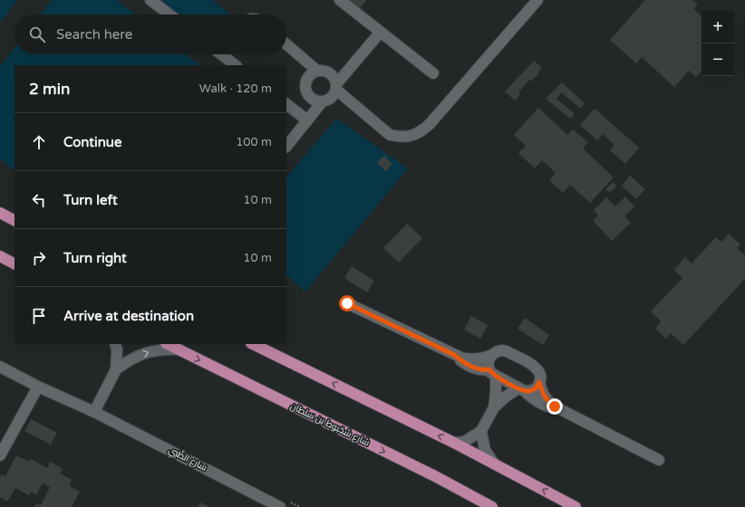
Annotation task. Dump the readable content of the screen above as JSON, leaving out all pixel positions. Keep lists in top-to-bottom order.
{
  "streets": {
    "main road": ["شارع شخبوط بن سلطان"],
    "street": ["شارع الظَّبِي"]
  },
  "page": {
    "map_buttons": ["+", "−"],
    "search": "Search here",
    "heading": ["2 min", "Walk · 120 m"],
    "list": [
      ["Continue", "100 m"],
      ["Turn left", "10 m"],
      ["Turn right", "10 m"],
      "Arrive at destination"
    ]
  }
}
